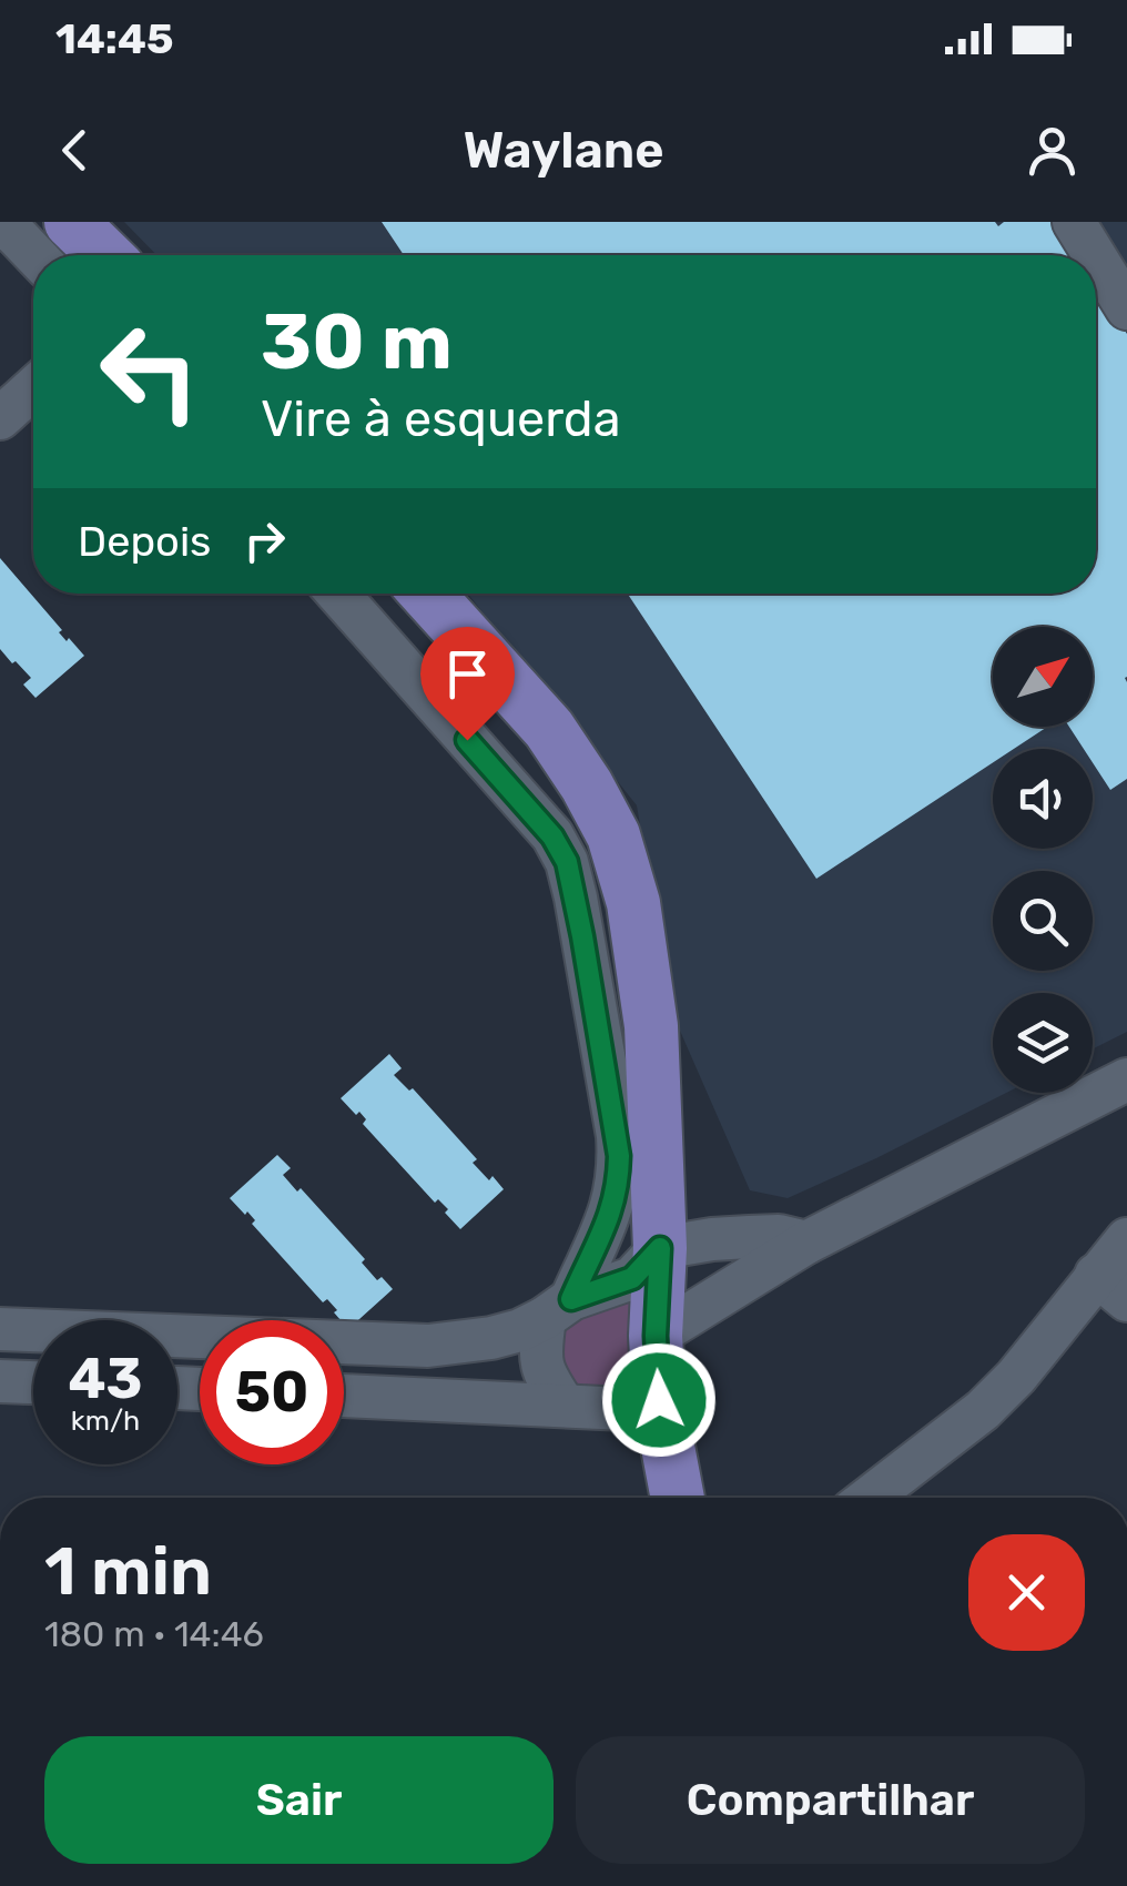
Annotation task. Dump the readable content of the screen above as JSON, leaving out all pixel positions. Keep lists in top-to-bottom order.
{
  "north": "top right",
  "page": {
    "status": "14:45",
    "header": "Waylane",
    "turn": ["30 m", "Vire à esquerda"],
    "then": "Depois",
    "speed": "43 km/h",
    "limit": "50",
    "heading": ["1 min", "180 m · 14:46"],
    "buttons": ["Sair", "Compartilhar"]
  }
}
